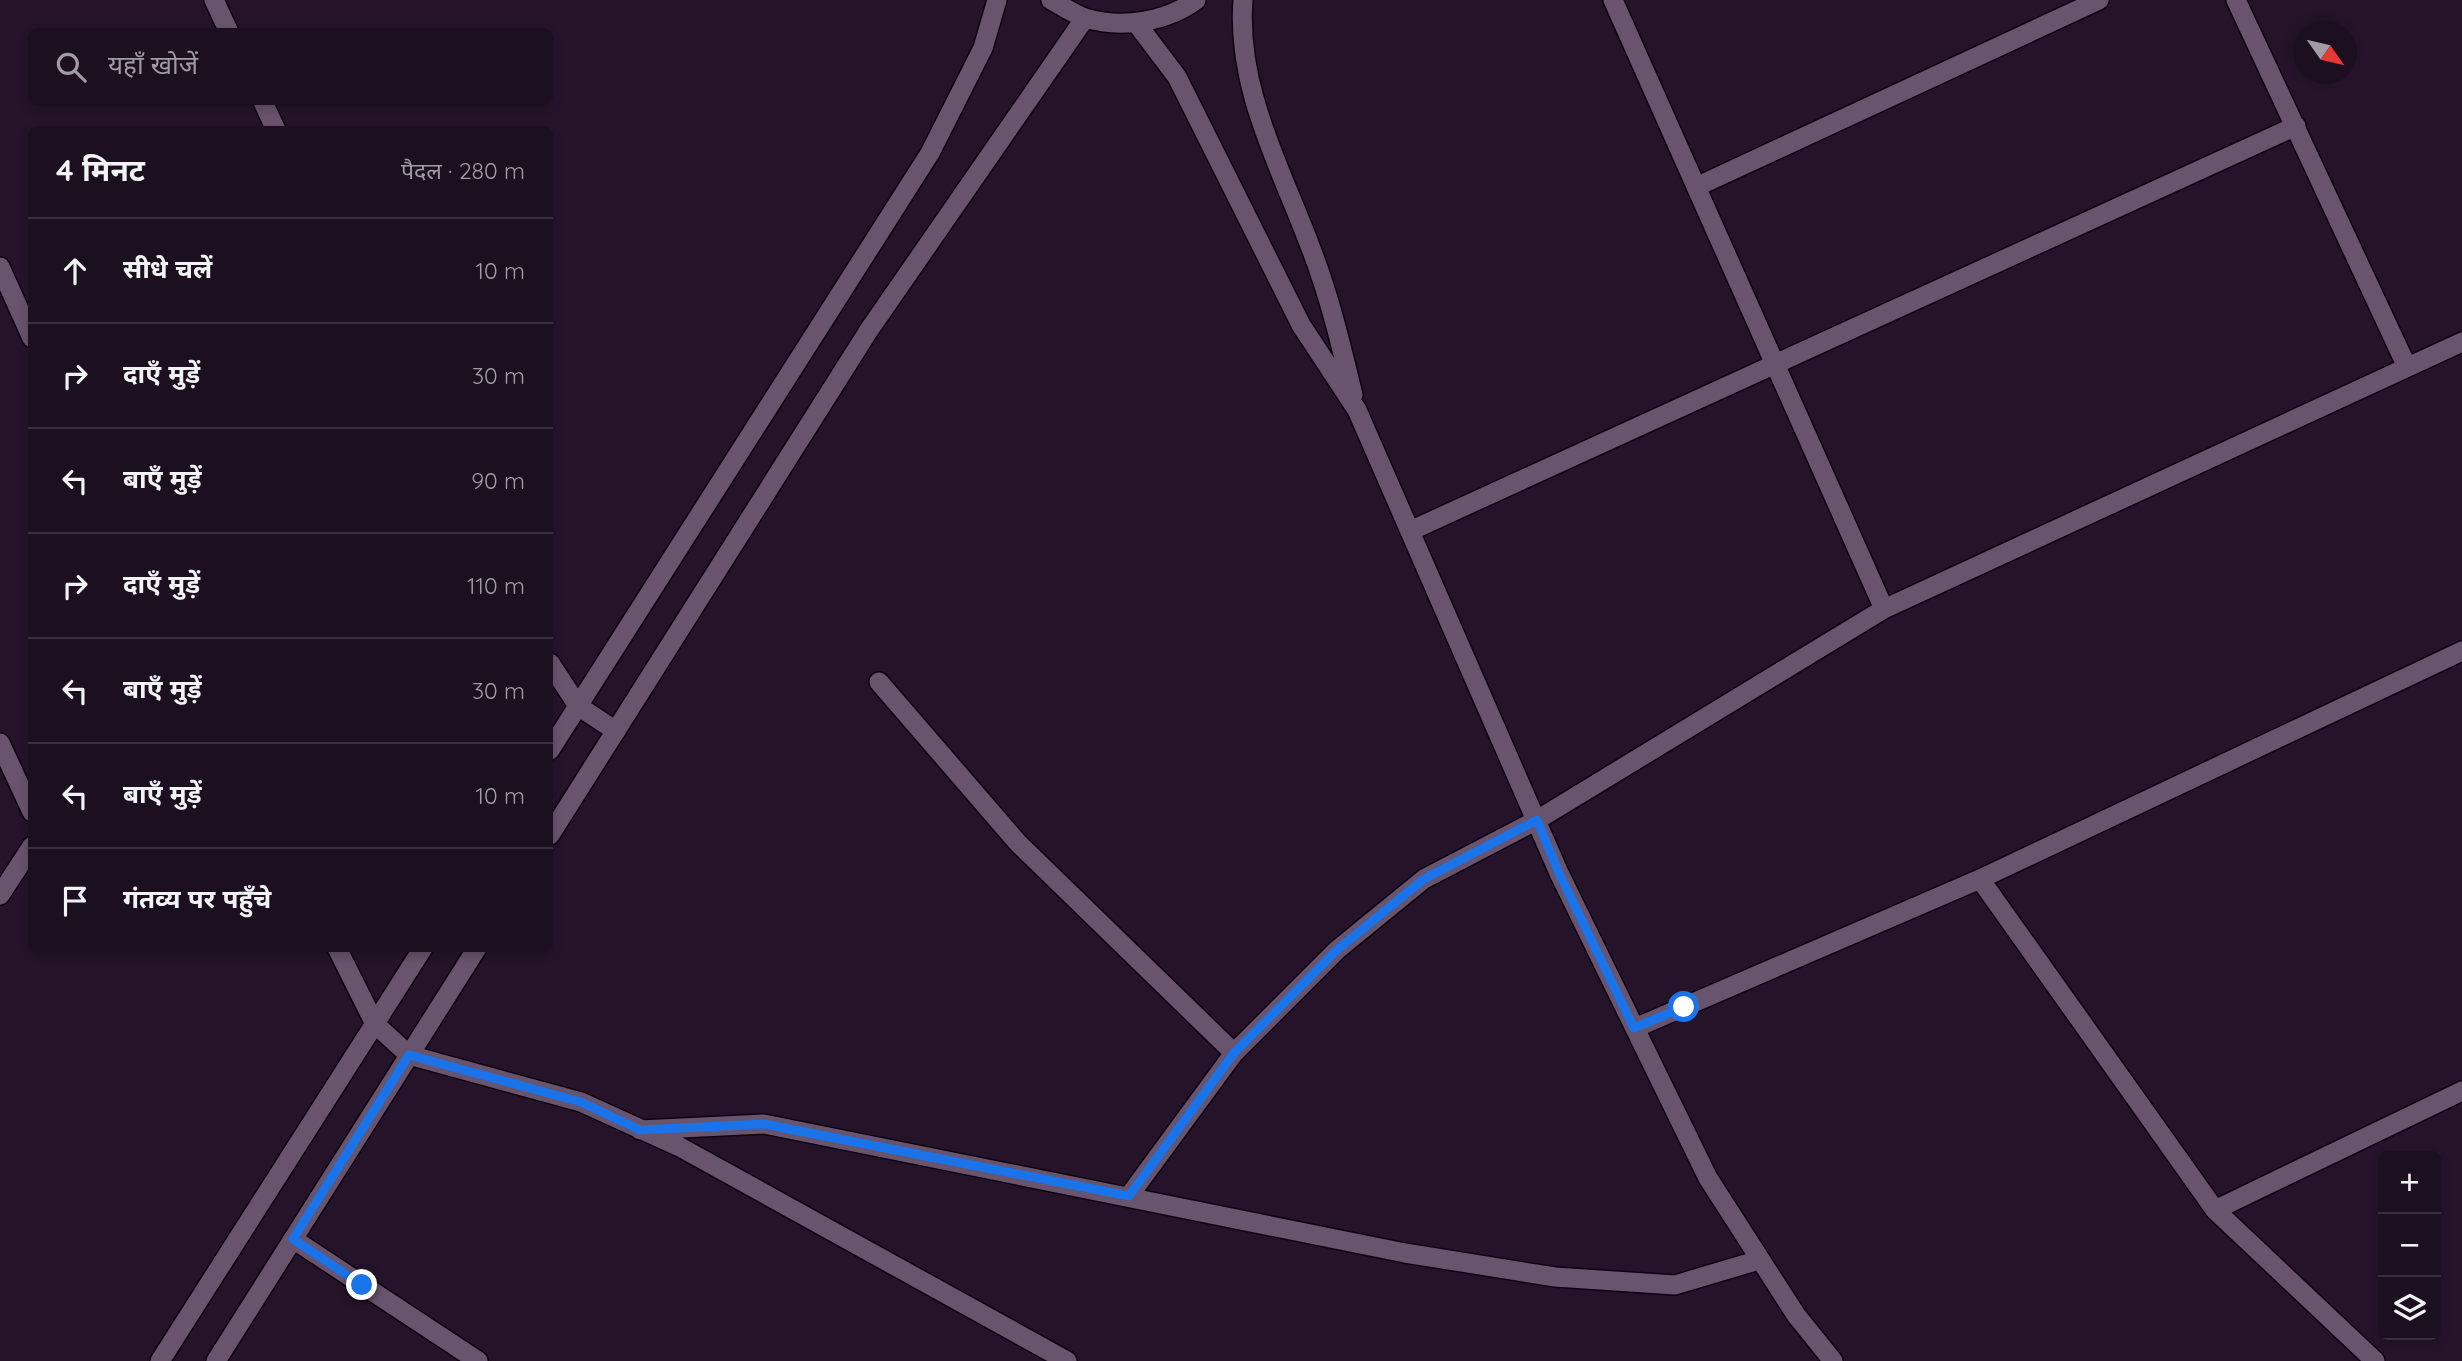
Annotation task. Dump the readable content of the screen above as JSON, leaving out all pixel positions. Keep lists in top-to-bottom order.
{
  "north": "bottom right",
  "page": {
    "search": "यहाँ खोजें",
    "heading": ["4 मिनट", "पैदल · 280 m"],
    "list": [
      ["सीधे चलें", "10 m"],
      ["दाएँ मुड़ें", "30 m"],
      ["बाएँ मुड़ें", "90 m"],
      ["दाएँ मुड़ें", "110 m"],
      ["बाएँ मुड़ें", "30 m"],
      ["बाएँ मुड़ें", "10 m"],
      "गंतव्य पर पहुँचे"
    ],
    "map_buttons": ["+", "−"]
  }
}
